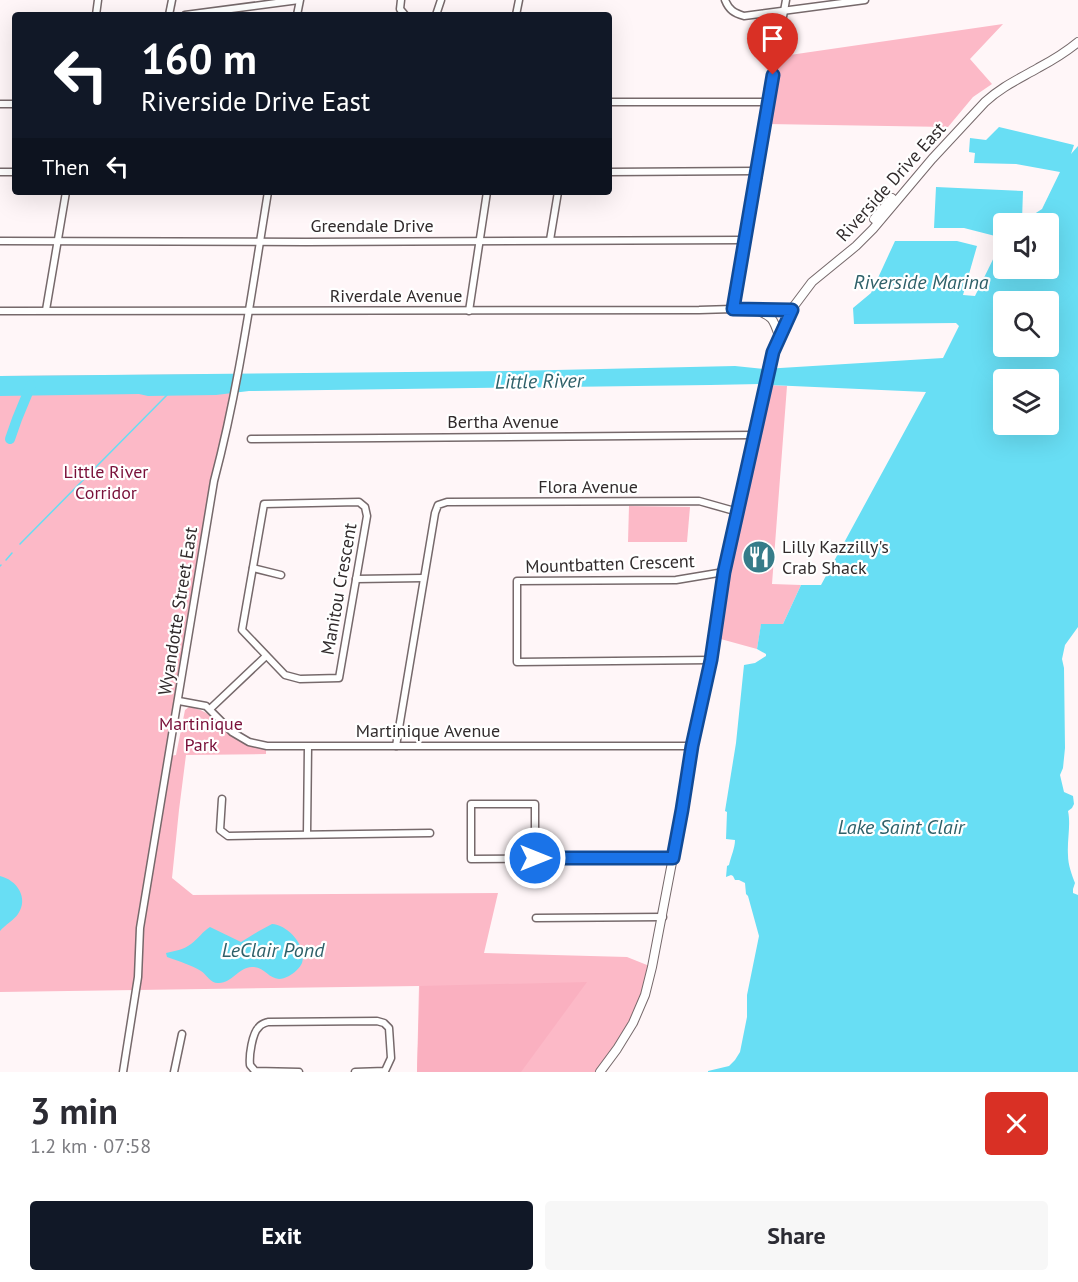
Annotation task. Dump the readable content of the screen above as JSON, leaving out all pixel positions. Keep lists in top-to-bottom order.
{
  "streets": {
    "main road": ["Riverside Drive East"],
    "street": [
      "Greendale Drive",
      "Riverdale Avenue",
      "Bertha Avenue",
      "Flora Avenue",
      "Mountbatten Crescent",
      "Manitou Crescent",
      "Wyandotte Street East",
      "Martinique Avenue"
    ]
  },
  "crossings": [
    ["Riverside Drive East", "Riverdale Avenue"],
    ["Riverside Drive East", "Bertha Avenue"],
    ["Riverside Drive East", "Flora Avenue"],
    ["Riverside Drive East", "Mountbatten Crescent"],
    ["Riverside Drive East", "Martinique Avenue"],
    ["Greendale Drive", "Wyandotte Street East"],
    ["Riverdale Avenue", "Wyandotte Street East"]
  ],
  "water": [
    "Riverside Marina",
    "Little River",
    "Lake Saint Clair",
    "LeClair Pond"
  ],
  "parks": ["Little River Corridor", "Martinique Park"],
  "places": {
    "restaurant": ["Lilly Kazzilly's Crab Shack"]
  },
  "page": {
    "turn": ["160 m", "Riverside Drive East"],
    "then": "Then",
    "heading": ["3 min", "1.2 km · 07:58"],
    "buttons": ["Exit", "Share"]
  }
}
